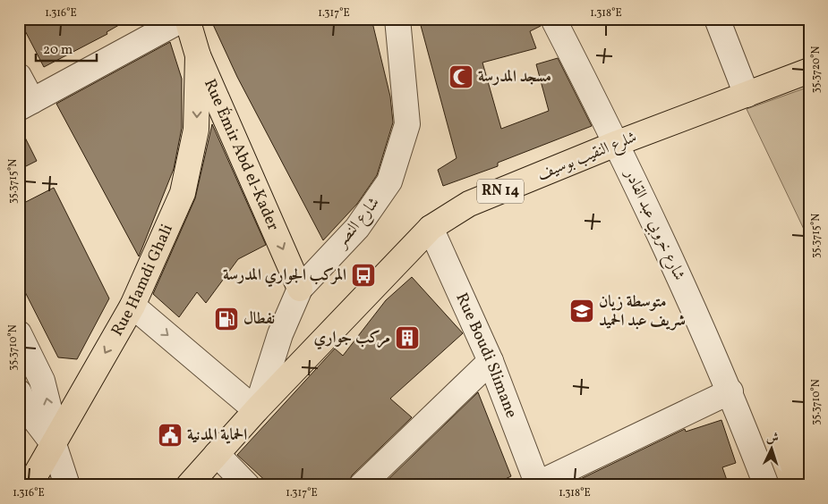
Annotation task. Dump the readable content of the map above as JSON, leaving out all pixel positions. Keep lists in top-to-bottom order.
{
  "streets": {
    "main road": [
      "Rue Émir Abd el-Kader",
      "شلرع النقيب بوسيف",
      "RN 14",
      "Rue Hamdi Ghali"
    ],
    "street": ["شارع النصر", "شارع خروبي عبد القادر", "Rue Boudi Slimane"]
  },
  "crossings": [
    ["Rue Émir Abd el-Kader", "شارع النصر"],
    ["Rue Émir Abd el-Kader", "Rue Hamdi Ghali"],
    ["شلرع النقيب بوسيف", "RN 14"],
    ["شلرع النقيب بوسيف", "شارع النصر"],
    ["شلرع النقيب بوسيف", "شارع خروبي عبد القادر"],
    ["شلرع النقيب بوسيف", "Rue Boudi Slimane"],
    ["RN 14", "شارع النصر"]
  ],
  "one_way": ["Rue Émir Abd el-Kader", "Rue Hamdi Ghali"],
  "places": {
    "mosque": ["مسجد المدرسة"],
    "bus stop": ["المركب الجواري المدرسة"],
    "school or university": ["متوسطة زيان شريف عبد الحميد"],
    "fuel station": ["نفطال"],
    "building": ["مركب جواري"],
    "public building": ["الحماية المدنية"]
  },
  "scale_bar": "20 m",
  "north": "top",
  "coordinates": [
    "1.316°E",
    "1.317°E",
    "1.318°E",
    "35.3720°N",
    "35.3715°N",
    "35.3710°N"
  ]
}
